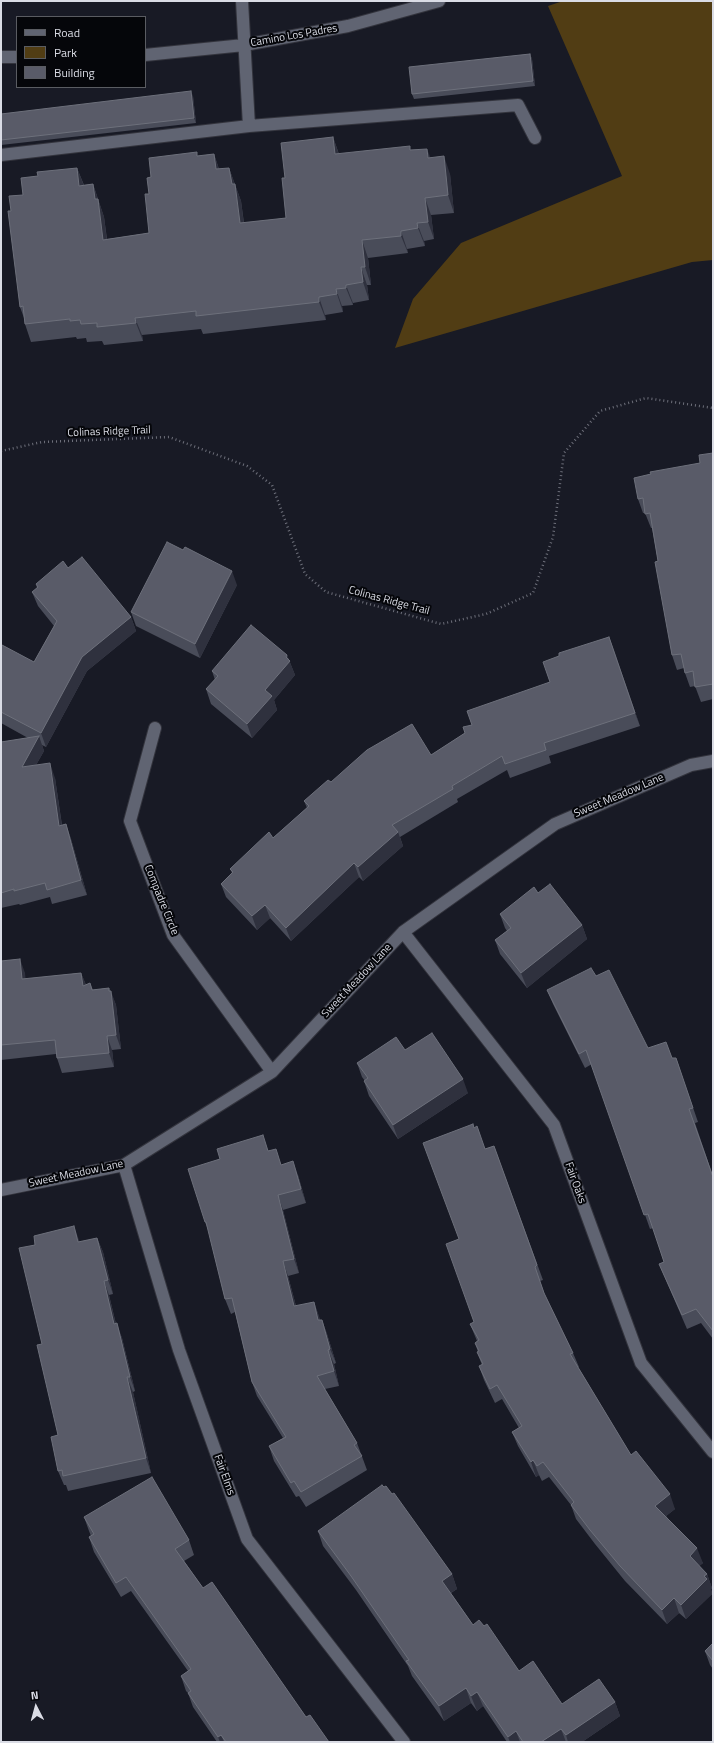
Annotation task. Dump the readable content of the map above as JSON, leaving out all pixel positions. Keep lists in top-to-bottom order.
{
  "streets": {
    "street": [
      "Camino Los Padres",
      "Sweet Meadow Lane",
      "Compadre Circle",
      "Fair Oaks",
      "Fair Elms"
    ],
    "path": ["Colinas Ridge Trail"]
  },
  "crossings": [
    ["Sweet Meadow Lane", "Compadre Circle"],
    ["Sweet Meadow Lane", "Fair Oaks"],
    ["Sweet Meadow Lane", "Fair Elms"]
  ],
  "legend": ["Road", "Park", "Building"],
  "north": "top"
}
